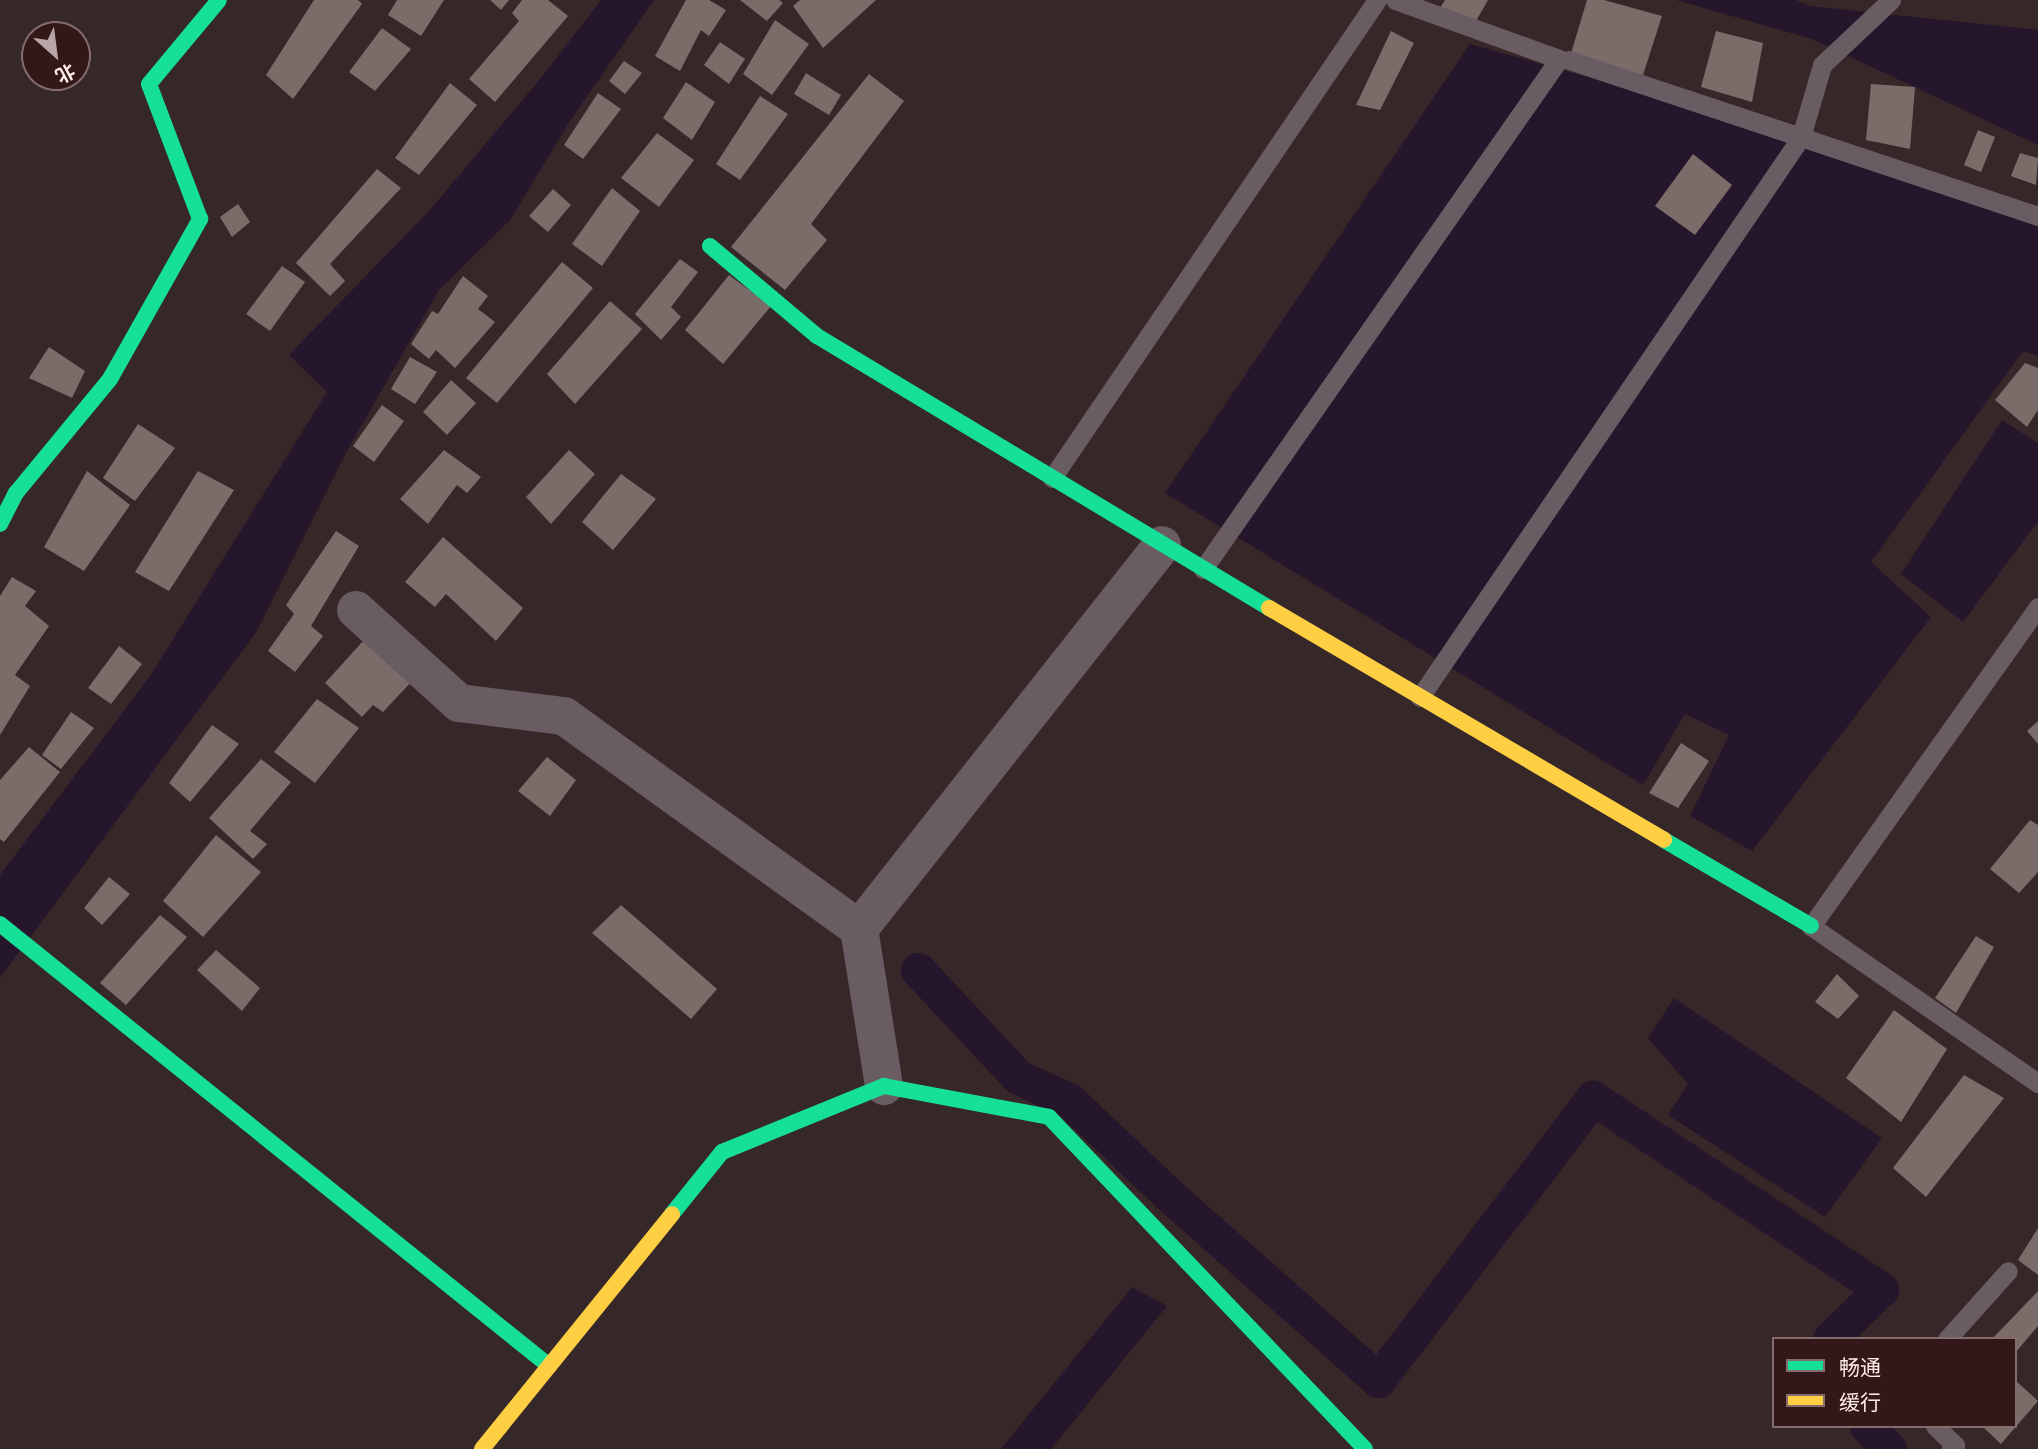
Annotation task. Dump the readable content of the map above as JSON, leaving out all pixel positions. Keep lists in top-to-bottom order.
{
  "legend": ["畅通", "缓行"],
  "north": "bottom right"
}
